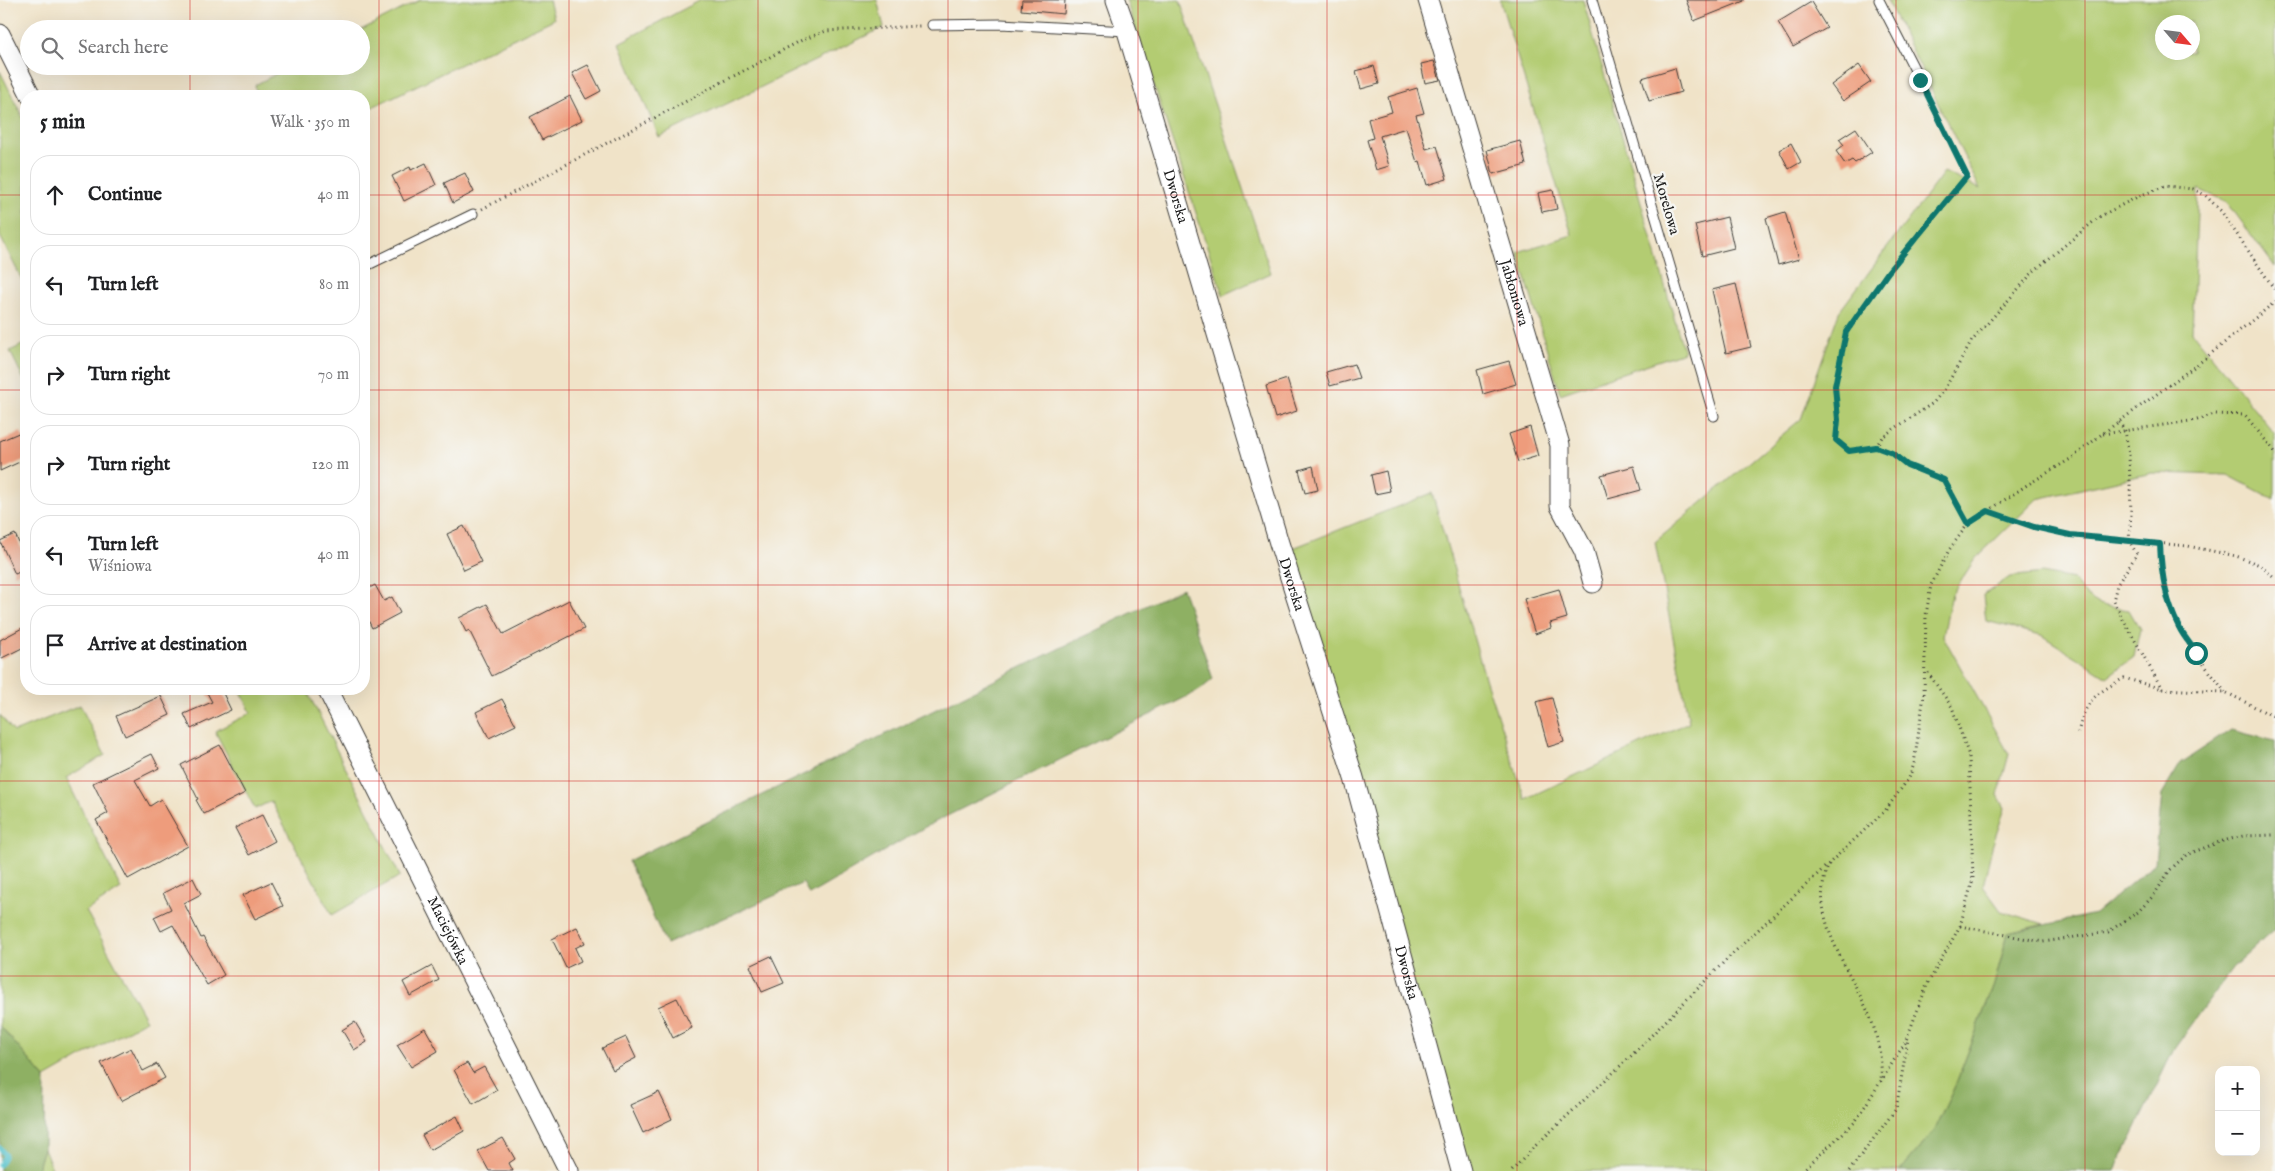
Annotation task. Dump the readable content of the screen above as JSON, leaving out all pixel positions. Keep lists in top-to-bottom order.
{
  "streets": {
    "street": ["Dworska", "Jabłoniowa", "Maciejówka"],
    "lane": ["Morelowa"]
  },
  "north": "bottom right",
  "page": {
    "search": "Search here",
    "heading": ["5 min", "Walk · 350 m"],
    "list": [
      ["Continue", "40 m"],
      ["Turn left", "80 m"],
      ["Turn right", "70 m"],
      ["Turn right", "120 m"],
      ["Turn left", "Wiśniowa", "40 m"],
      "Arrive at destination"
    ],
    "map_buttons": ["+", "−"]
  }
}
